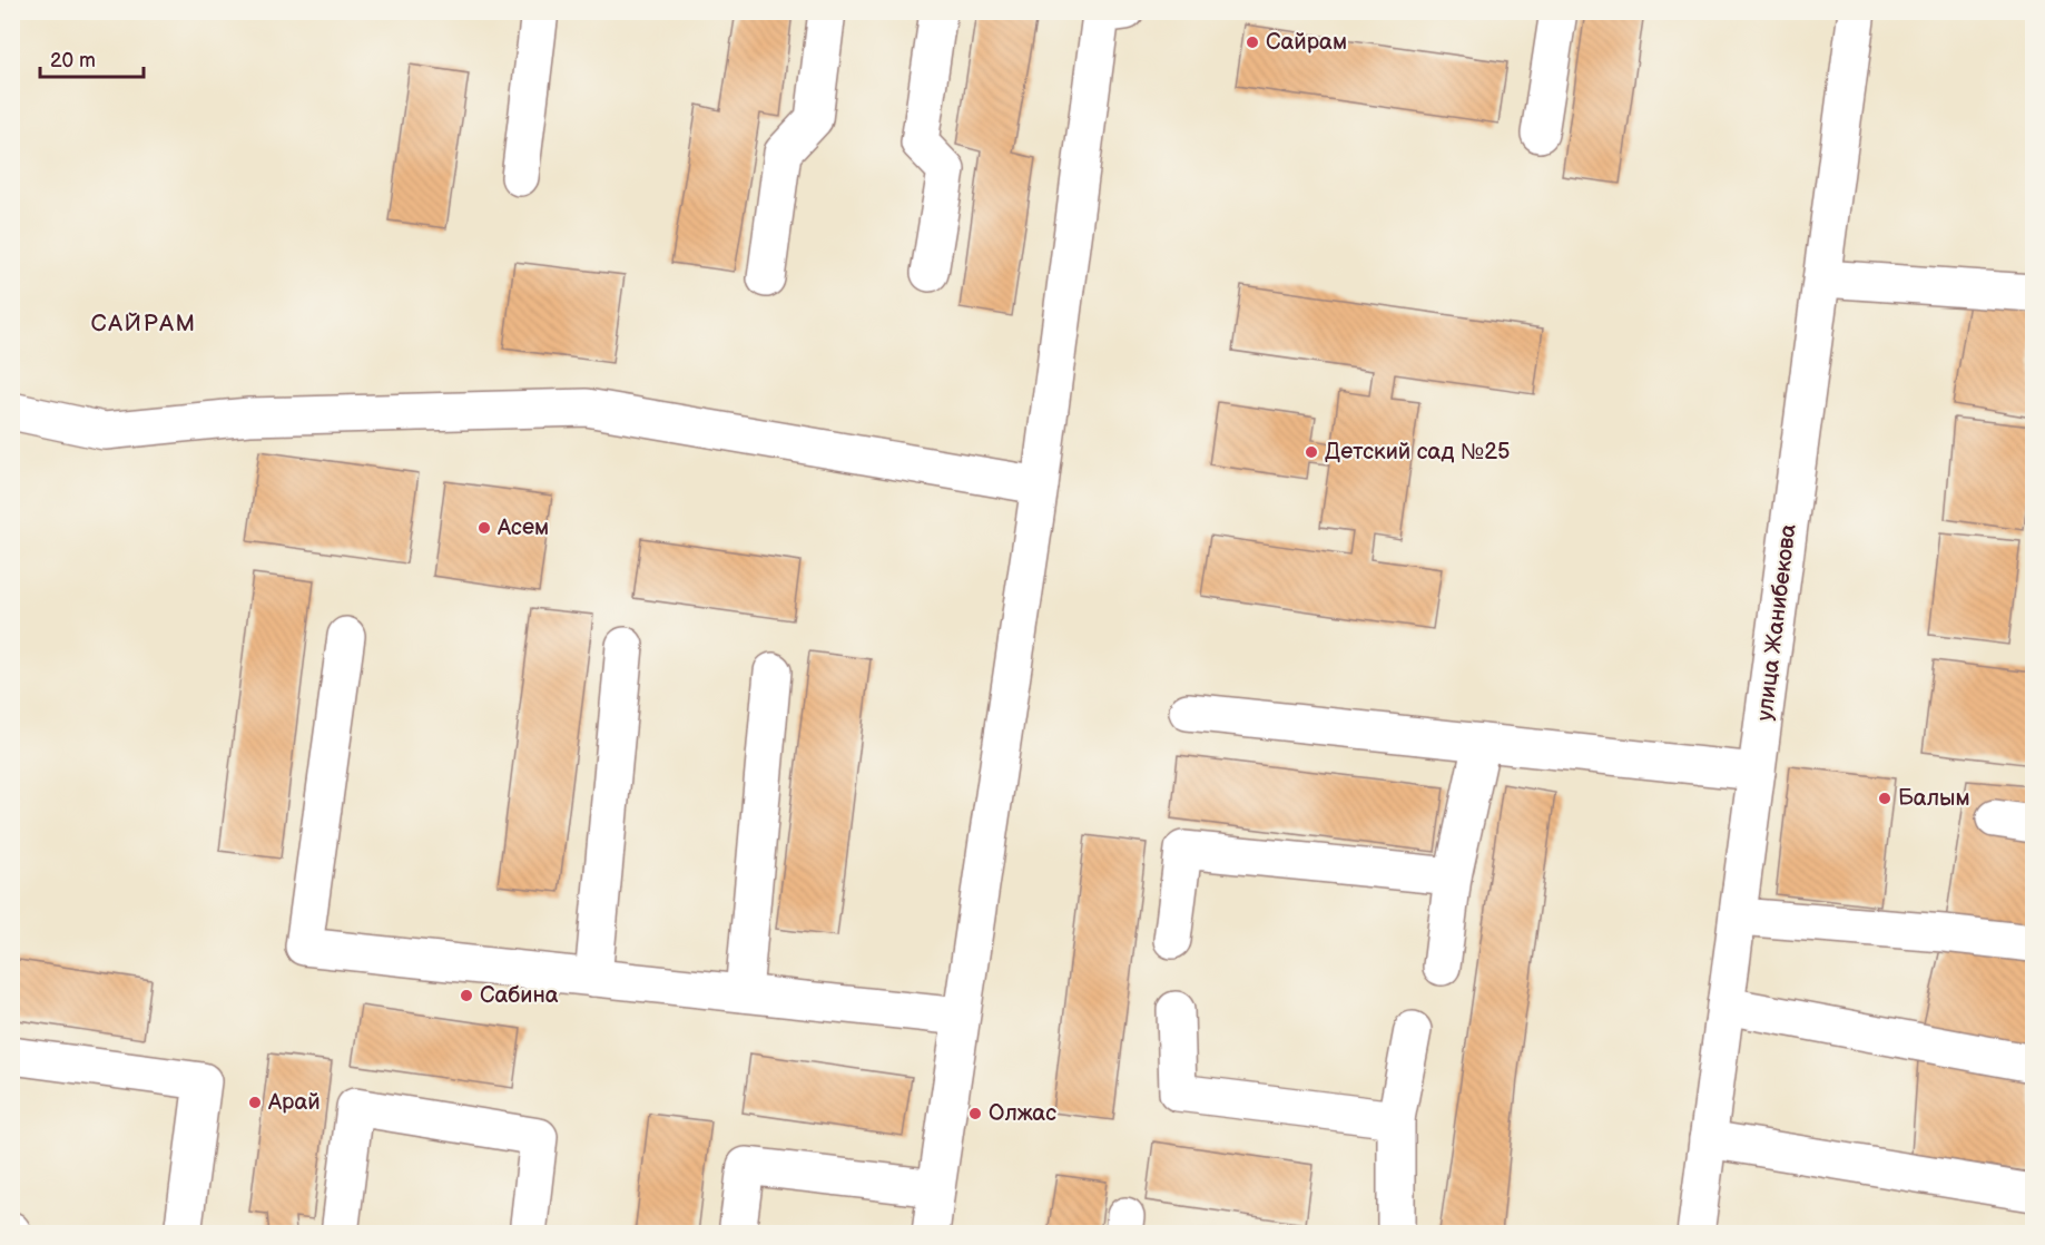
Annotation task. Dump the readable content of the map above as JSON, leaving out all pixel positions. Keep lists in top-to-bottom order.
{
  "streets": {
    "street": ["улица Жанибекова"]
  },
  "districts": ["САЙРАМ"],
  "places": [
    "Сайрам",
    "Детский сад №25",
    "Асем",
    "Балым",
    "Сабина",
    "Арай",
    "Олжас"
  ],
  "scale_bar": "20 m"
}
